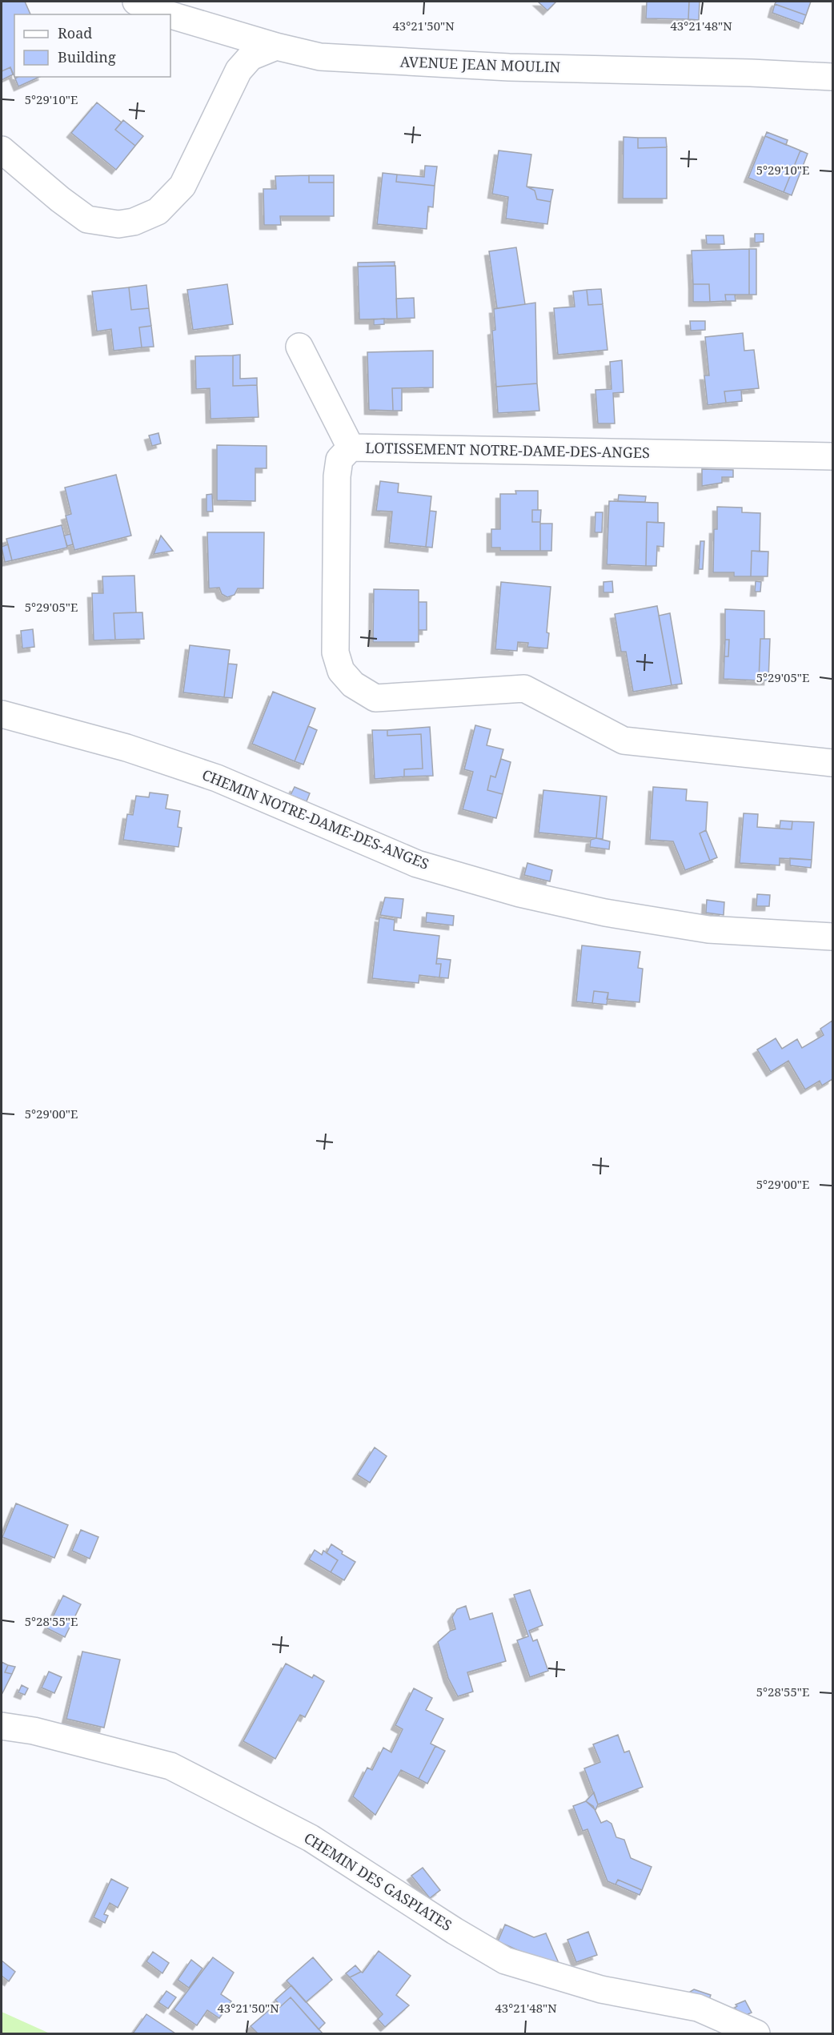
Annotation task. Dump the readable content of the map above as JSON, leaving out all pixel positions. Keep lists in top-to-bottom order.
{
  "streets": {
    "street": [
      "AVENUE JEAN MOULIN",
      "LOTISSEMENT NOTRE-DAME-DES-ANGES",
      "CHEMIN NOTRE-DAME-DES-ANGES",
      "CHEMIN DES GASPIATES"
    ]
  },
  "legend": ["Road", "Building"],
  "coordinates": [
    "43°21'50\"N",
    "43°21'48\"N",
    "5°29'10\"E",
    "5°29'05\"E",
    "5°29'00\"E",
    "5°28'55\"E"
  ]
}
